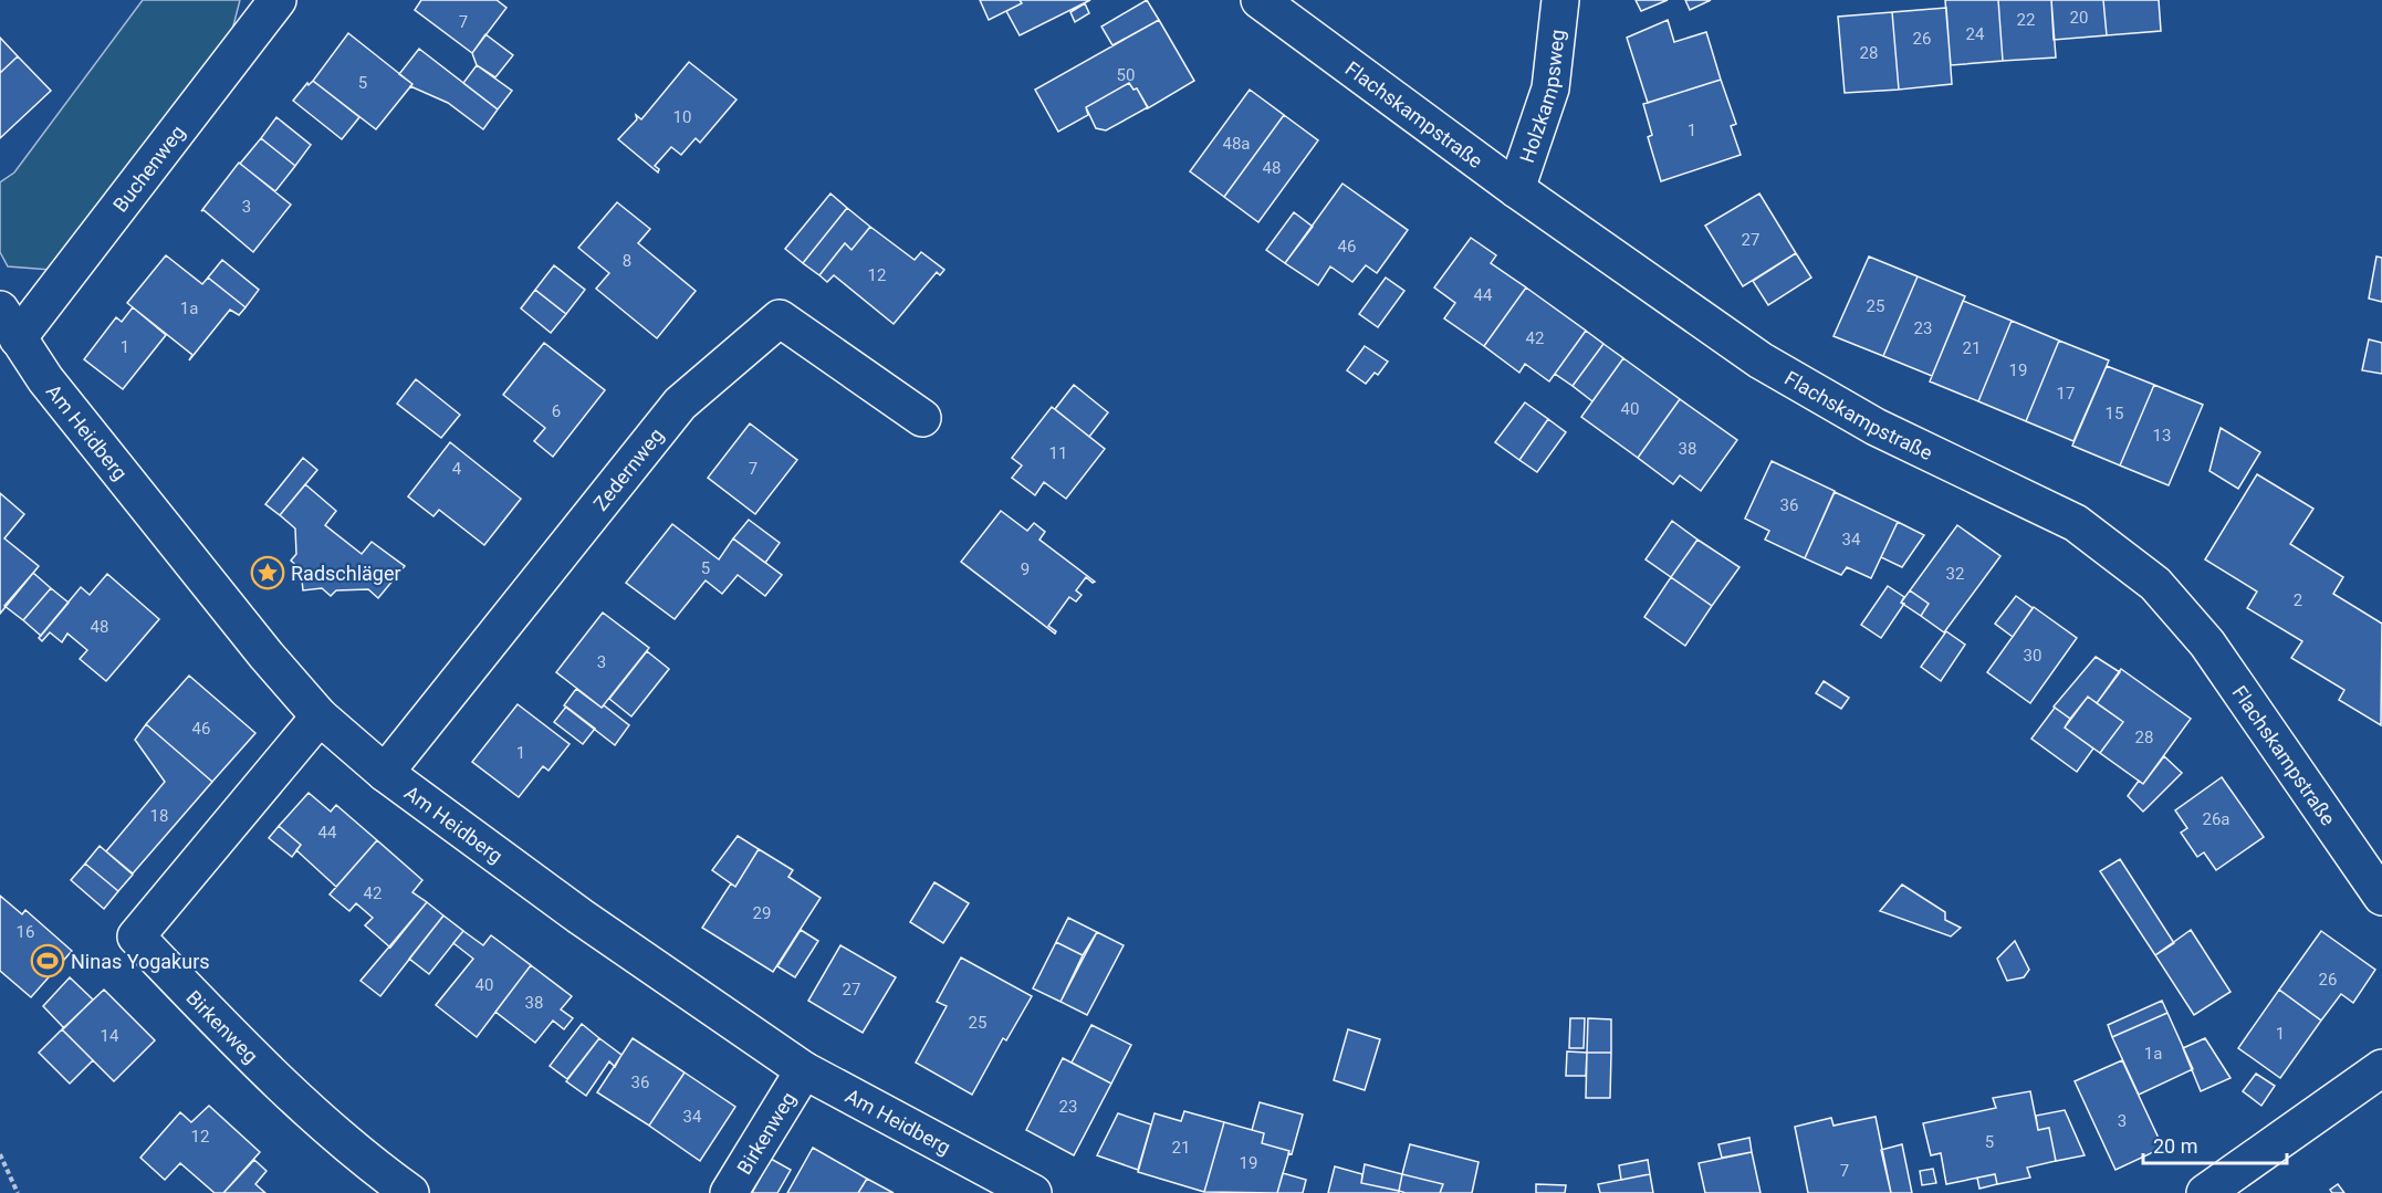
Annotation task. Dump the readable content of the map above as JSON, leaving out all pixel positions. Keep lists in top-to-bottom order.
{
  "streets": {
    "street": [
      "Holzkampsweg",
      "Flachskampstraße",
      "Buchenweg",
      "Am Heidberg",
      "Zedernweg",
      "Birkenweg"
    ]
  },
  "crossings": [
    ["Holzkampsweg", "Flachskampstraße"],
    ["Buchenweg", "Am Heidberg"],
    ["Am Heidberg", "Zedernweg"],
    ["Am Heidberg", "Birkenweg"]
  ],
  "places": {
    "place": ["Radschläger"],
    "sports": ["Ninas Yogakurs"]
  },
  "house_numbers": [
    "20",
    "22",
    "7",
    "24",
    "26",
    "28",
    "50",
    "5",
    "10",
    "1",
    "48a",
    "48",
    "3",
    "27",
    "46",
    "8",
    "12",
    "44",
    "25",
    "1a",
    "23",
    "42",
    "1",
    "21",
    "19",
    "17",
    "40",
    "6",
    "15",
    "13",
    "38",
    "11",
    "4",
    "7",
    "36",
    "34",
    "5",
    "9",
    "32",
    "2",
    "48",
    "30",
    "3",
    "46",
    "28",
    "1",
    "18",
    "26a",
    "44",
    "42",
    "29",
    "16",
    "26",
    "40",
    "27",
    "38",
    "25",
    "1",
    "14",
    "1a",
    "36",
    "23",
    "34",
    "3",
    "12",
    "5",
    "21",
    "19",
    "7"
  ],
  "scale_bar": "20 m"
}
